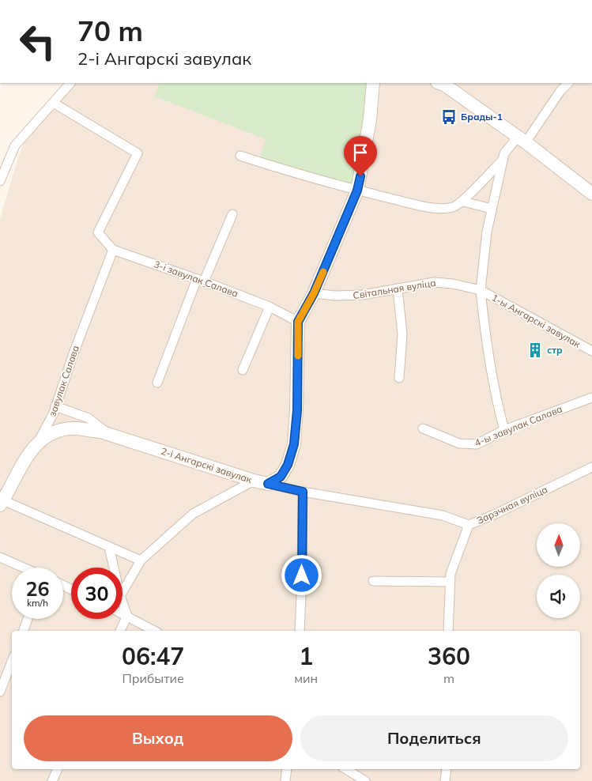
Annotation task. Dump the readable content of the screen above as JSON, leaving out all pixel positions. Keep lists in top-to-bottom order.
{
  "streets": {
    "street": [
      "3-і завулак Салава",
      "Світальная вуліца",
      "1-ы Ангарскі завулак",
      "завулак Салава",
      "4-ы завулак Салава",
      "2-і Ангарскі завулак",
      "Зарэчная вуліца"
    ]
  },
  "crossings": [
    ["3-і завулак Салава", "завулак Салава"],
    ["Світальная вуліца", "1-ы Ангарскі завулак"],
    ["завулак Салава", "2-і Ангарскі завулак"],
    ["2-і Ангарскі завулак", "Зарэчная вуліца"]
  ],
  "places": {
    "bus stop": ["Брады-1"],
    "building": ["стр"]
  },
  "north": "top",
  "page": {
    "turn": ["70 m", "2-і Ангарскі завулак"],
    "speed": "26 km/h",
    "limit": "30",
    "eta": [
      "06:47",
      "Прибытие",
      "1",
      "мин",
      "360",
      "m"
    ],
    "buttons": ["Выход", "Поделиться"]
  }
}
